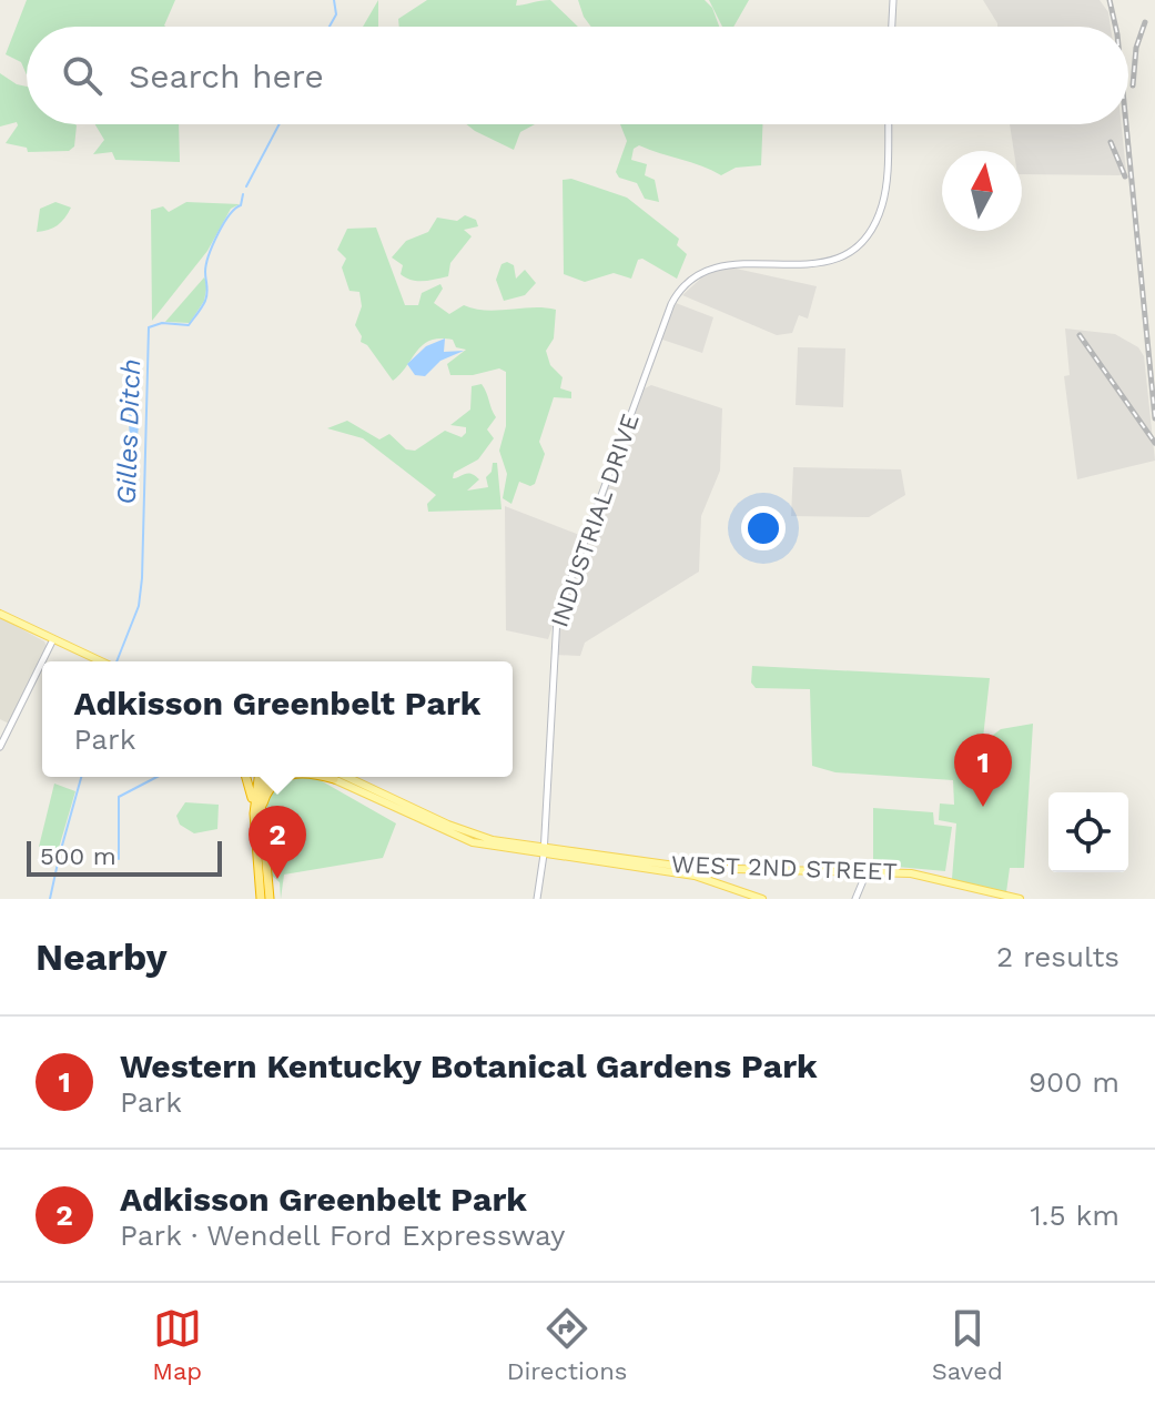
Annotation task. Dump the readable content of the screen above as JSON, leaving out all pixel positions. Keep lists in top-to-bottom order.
{
  "streets": {
    "main road": ["WEST 2ND STREET"],
    "street": ["INDUSTRIAL DRIVE"]
  },
  "crossings": [
    ["INDUSTRIAL DRIVE", "WEST 2ND STREET"]
  ],
  "water": ["Gilles Ditch"],
  "scale_bar": "500 m",
  "north": "top",
  "page": {
    "search": "Search here",
    "popup": ["Adkisson Greenbelt Park", "Park"],
    "pins": ["1", "2"],
    "scale": "500 m",
    "heading": ["Nearby", "2 results"],
    "list": [
      {
        "mark": "1",
        "name": "Western Kentucky Botanical Gardens Park",
        "note": "Park",
        "value": "900 m"
      },
      {
        "mark": "2",
        "name": "Adkisson Greenbelt Park",
        "note": "Park · Wendell Ford Expressway",
        "value": "1.5 km"
      }
    ],
    "nav": ["Map", "Directions", "Saved"]
  }
}
